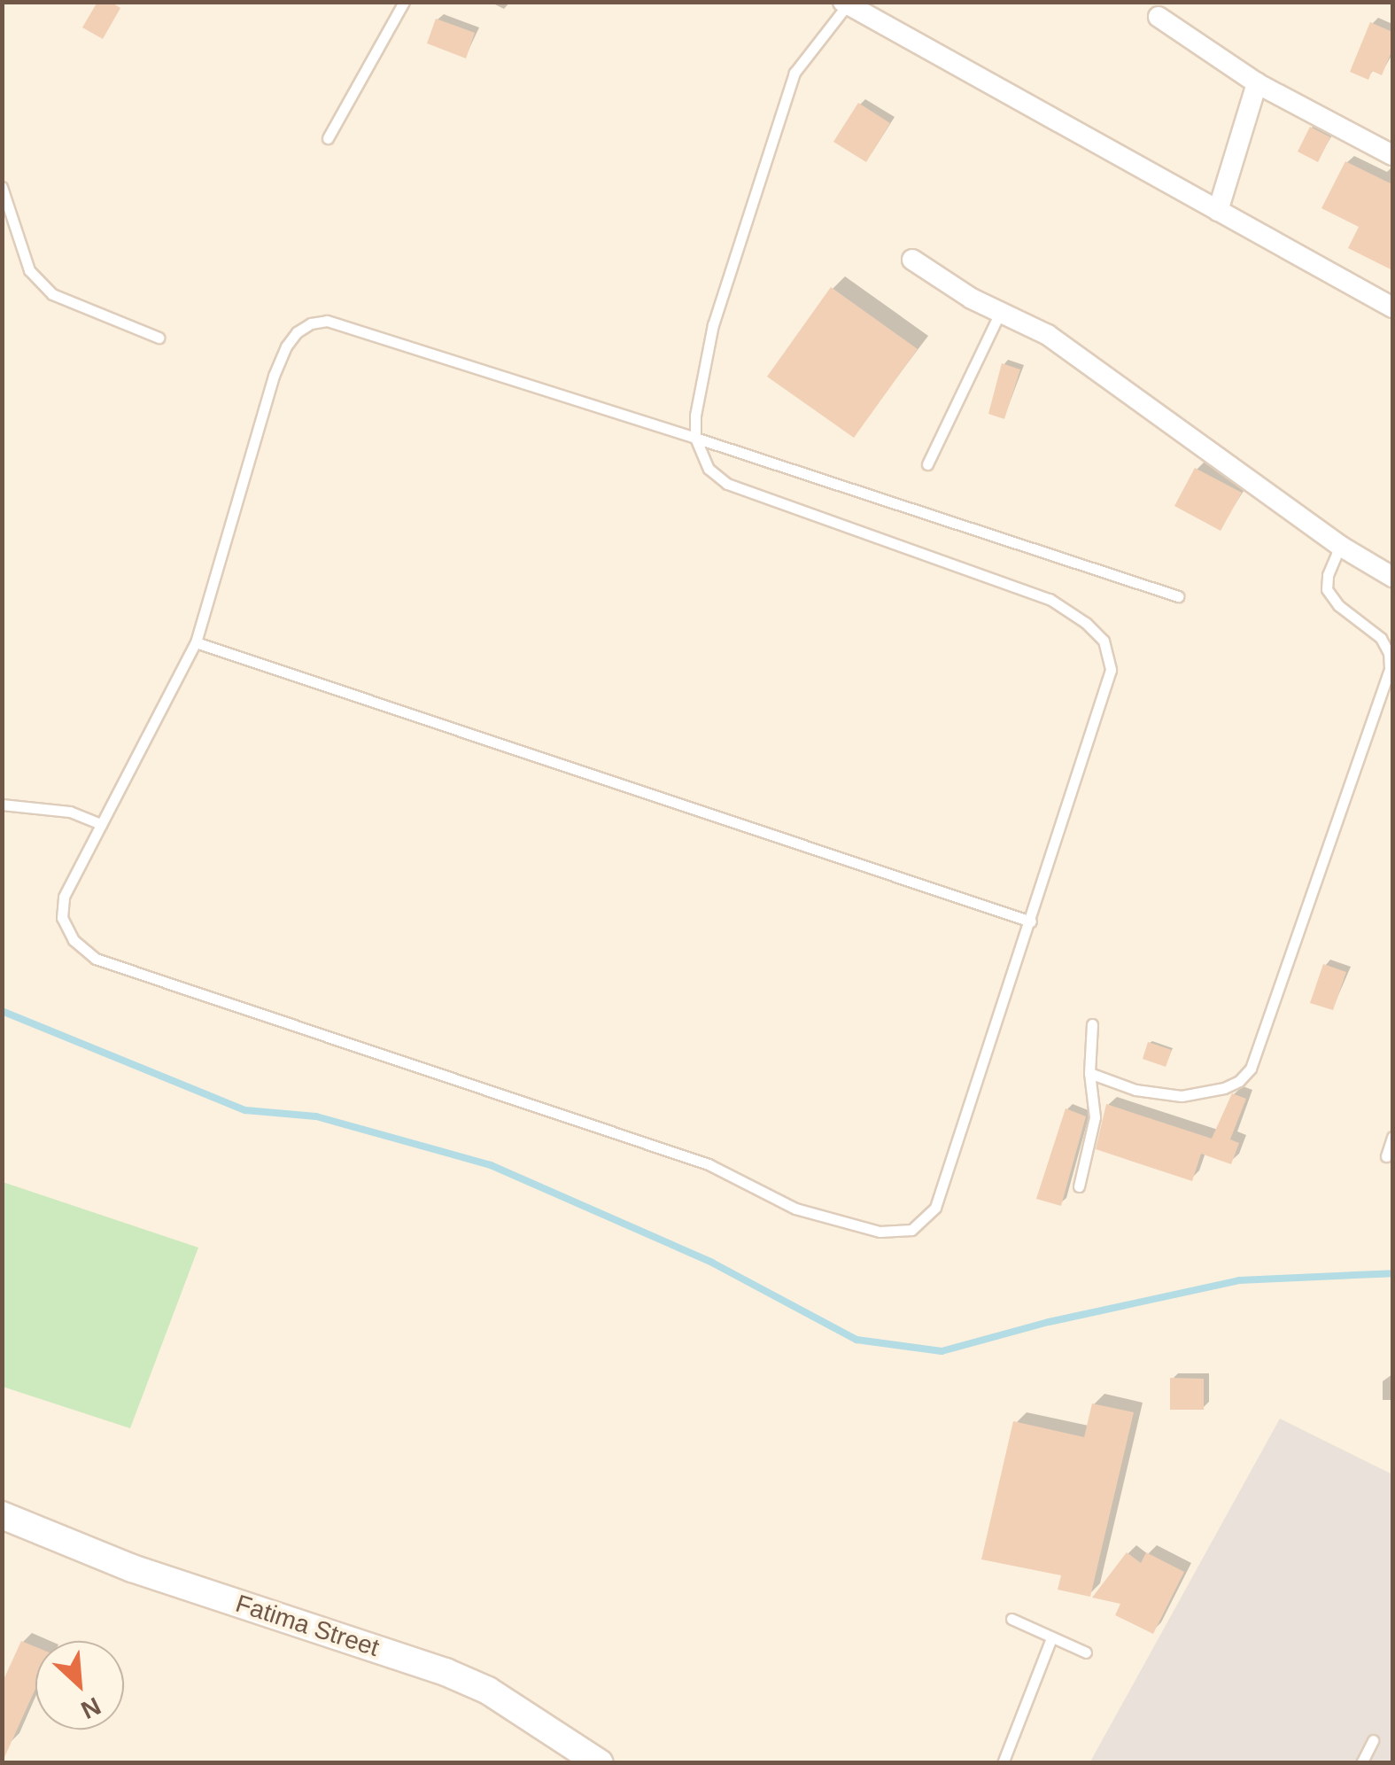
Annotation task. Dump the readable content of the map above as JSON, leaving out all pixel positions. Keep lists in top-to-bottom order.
{
  "streets": {
    "street": ["Fatima Street"]
  },
  "north": "bottom right"
}
